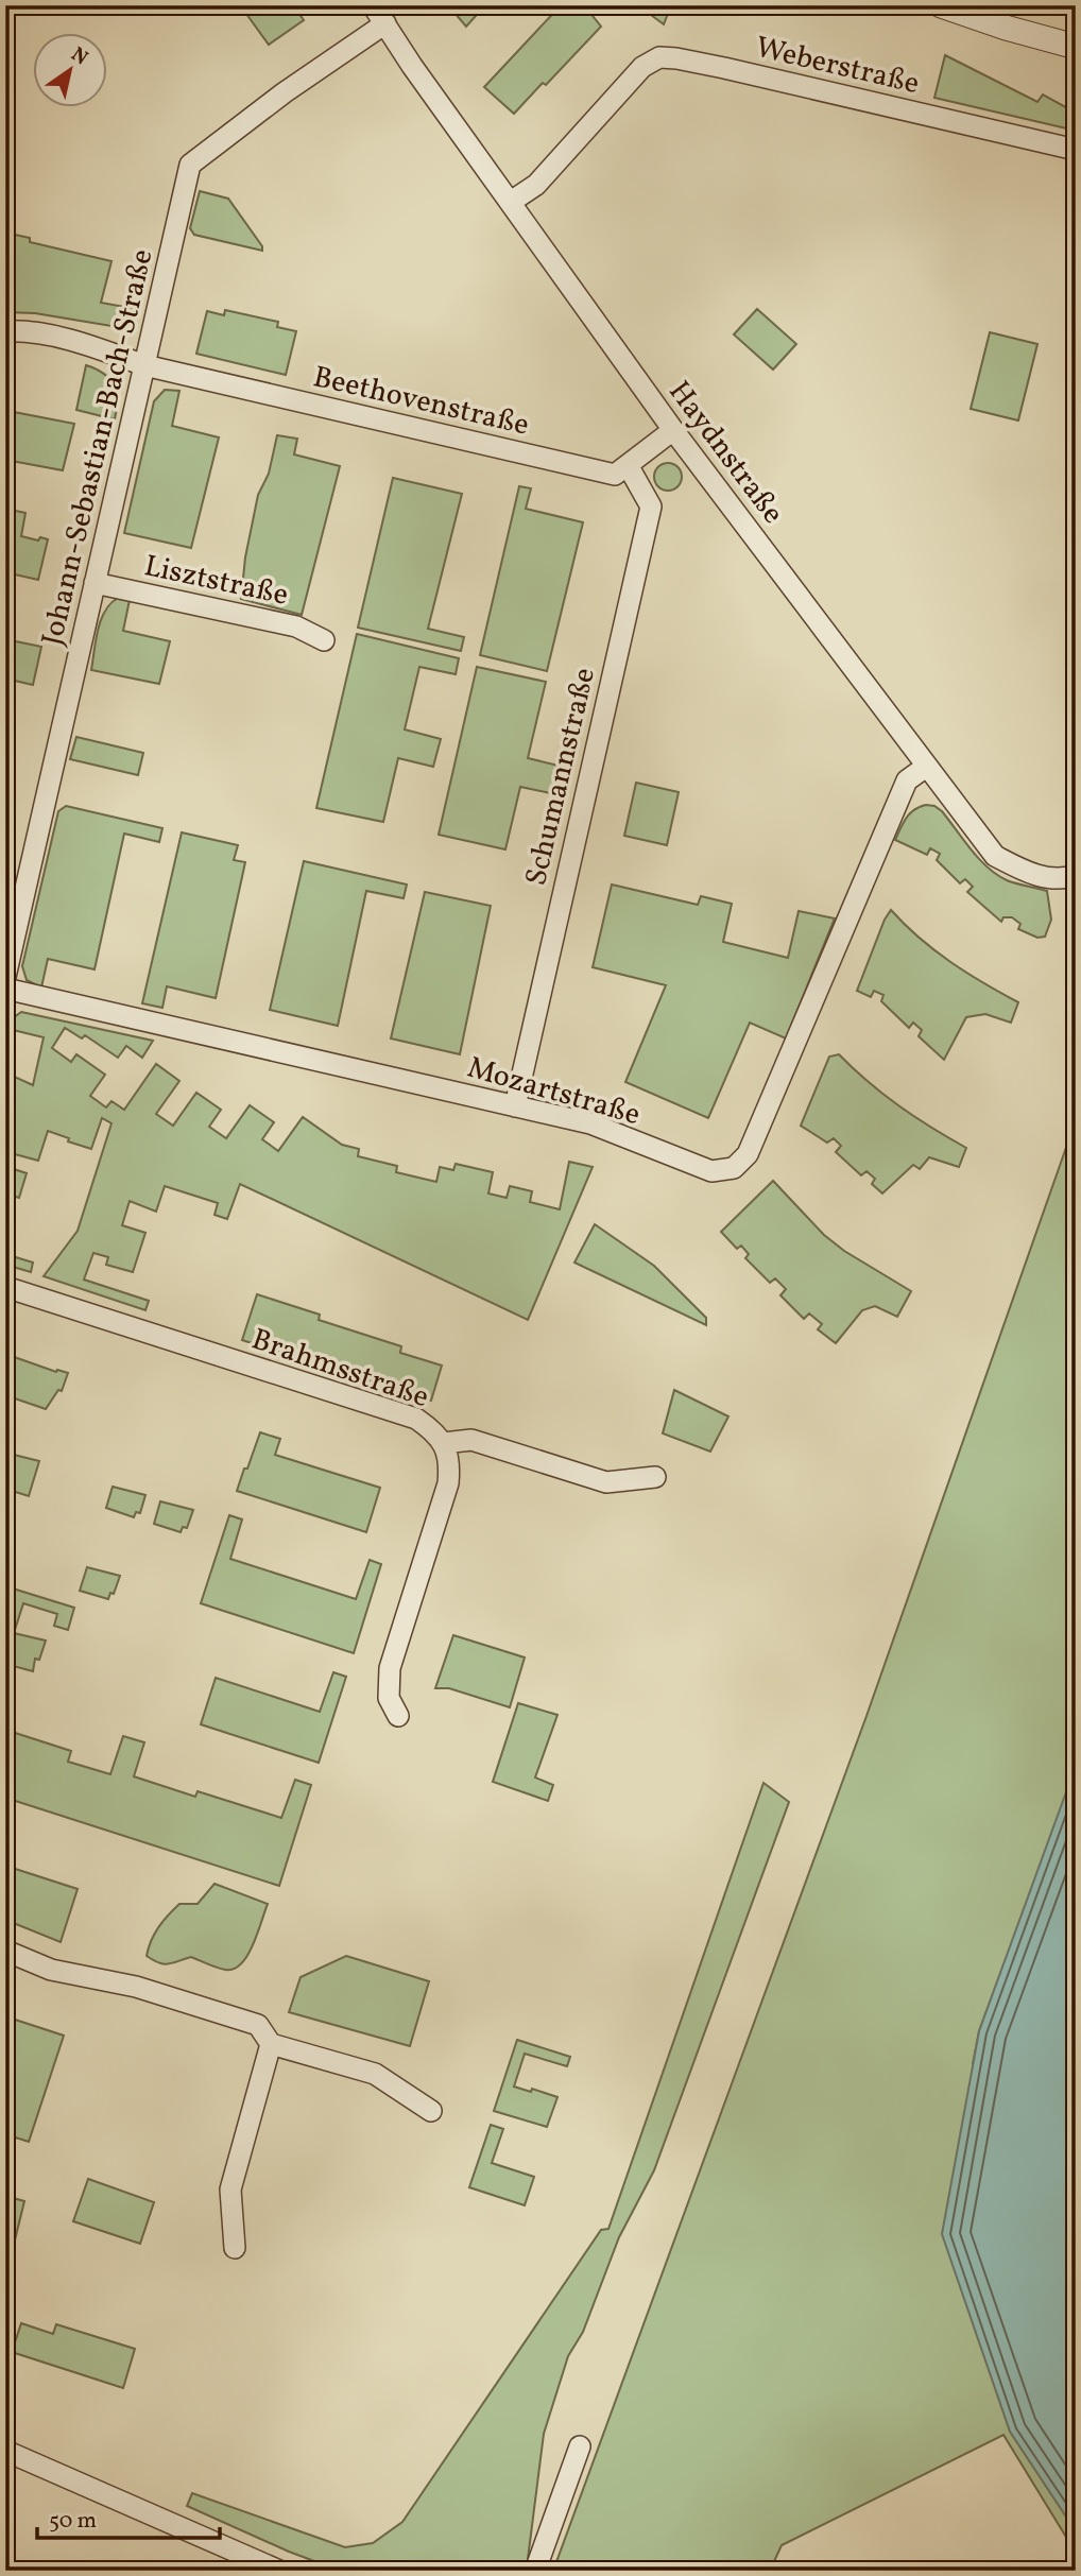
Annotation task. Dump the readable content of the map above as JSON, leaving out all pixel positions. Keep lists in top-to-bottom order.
{
  "streets": {
    "street": [
      "Weberstraße",
      "Beethovenstraße",
      "Johann-Sebastian-Bach-Straße",
      "Haydnstraße",
      "Lisztstraße",
      "Schumannstraße",
      "Mozartstraße",
      "Brahmsstraße"
    ]
  },
  "crossings": [
    ["Weberstraße", "Haydnstraße"],
    ["Beethovenstraße", "Johann-Sebastian-Bach-Straße"],
    ["Beethovenstraße", "Haydnstraße"],
    ["Beethovenstraße", "Schumannstraße"],
    ["Johann-Sebastian-Bach-Straße", "Haydnstraße"],
    ["Johann-Sebastian-Bach-Straße", "Lisztstraße"],
    ["Haydnstraße", "Mozartstraße"],
    ["Schumannstraße", "Mozartstraße"]
  ],
  "scale_bar": "50 m",
  "north": "top right"
}
